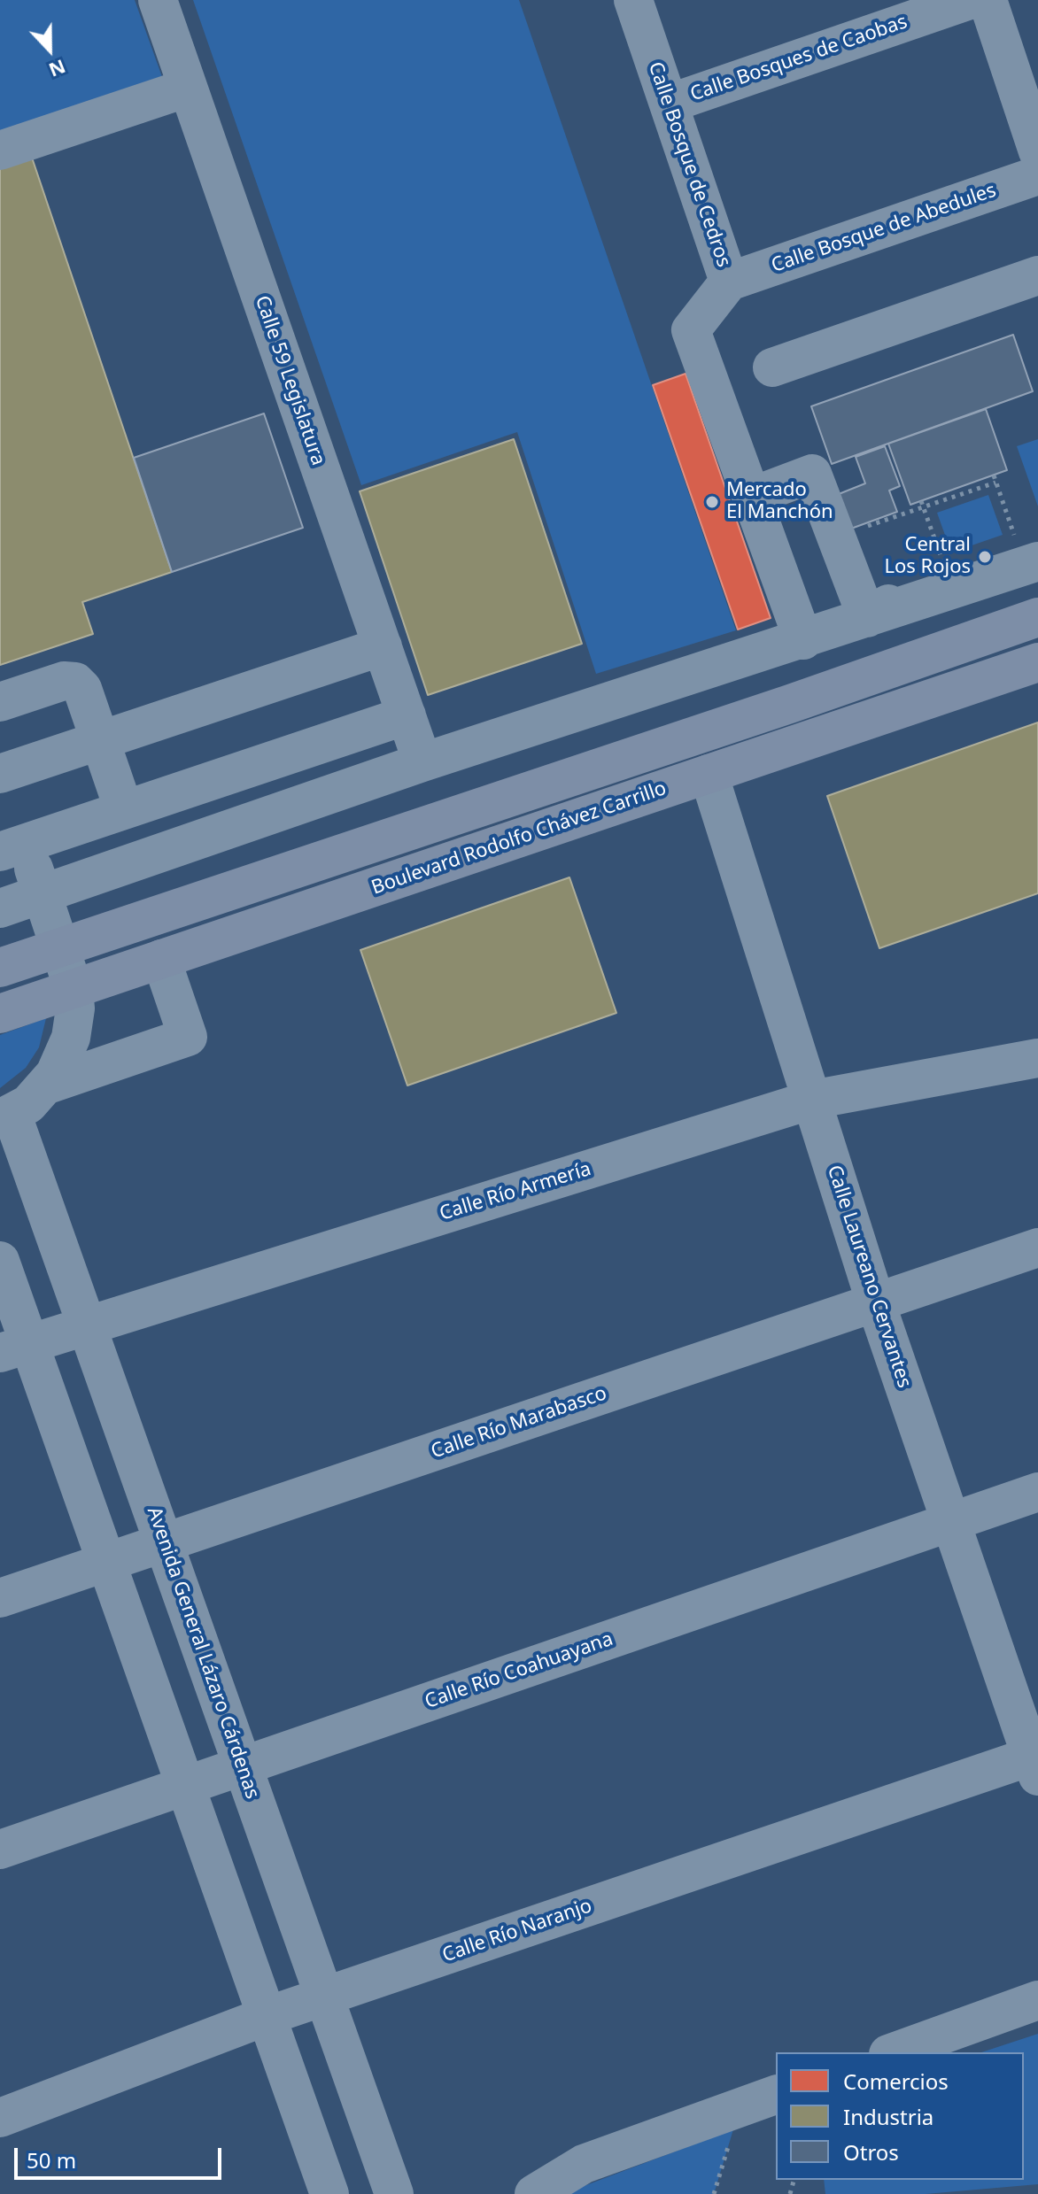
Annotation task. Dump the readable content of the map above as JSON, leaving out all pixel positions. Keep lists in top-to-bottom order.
{
  "streets": {
    "main road": ["Boulevard Rodolfo Chávez Carrillo"],
    "street": [
      "Calle Bosques de Caobas",
      "Calle Bosque de Cedros",
      "Calle Bosque de Abedules",
      "Calle 59 Legislatura",
      "Calle Río Armería",
      "Calle Laureano Cervantes",
      "Calle Río Marabasco",
      "Avenida General Lázaro Cárdenas",
      "Calle Río Coahuayana",
      "Calle Río Naranjo"
    ]
  },
  "crossings": [
    ["Calle Bosques de Caobas", "Calle Bosque de Cedros"],
    ["Calle Bosque de Cedros", "Calle Bosque de Abedules"],
    ["Boulevard Rodolfo Chávez Carrillo", "Calle Laureano Cervantes"],
    ["Calle Río Armería", "Calle Laureano Cervantes"],
    ["Calle Río Armería", "Avenida General Lázaro Cárdenas"],
    ["Calle Laureano Cervantes", "Calle Río Marabasco"],
    ["Calle Laureano Cervantes", "Calle Río Coahuayana"],
    ["Calle Laureano Cervantes", "Calle Río Naranjo"],
    ["Calle Río Marabasco", "Avenida General Lázaro Cárdenas"],
    ["Avenida General Lázaro Cárdenas", "Calle Río Coahuayana"],
    ["Avenida General Lázaro Cárdenas", "Calle Río Naranjo"]
  ],
  "places": ["Mercado El Manchón", "Central Los Rojos"],
  "legend": ["Comercios", "Industria", "Otros"],
  "scale_bar": "50 m",
  "north": "bottom"
}
